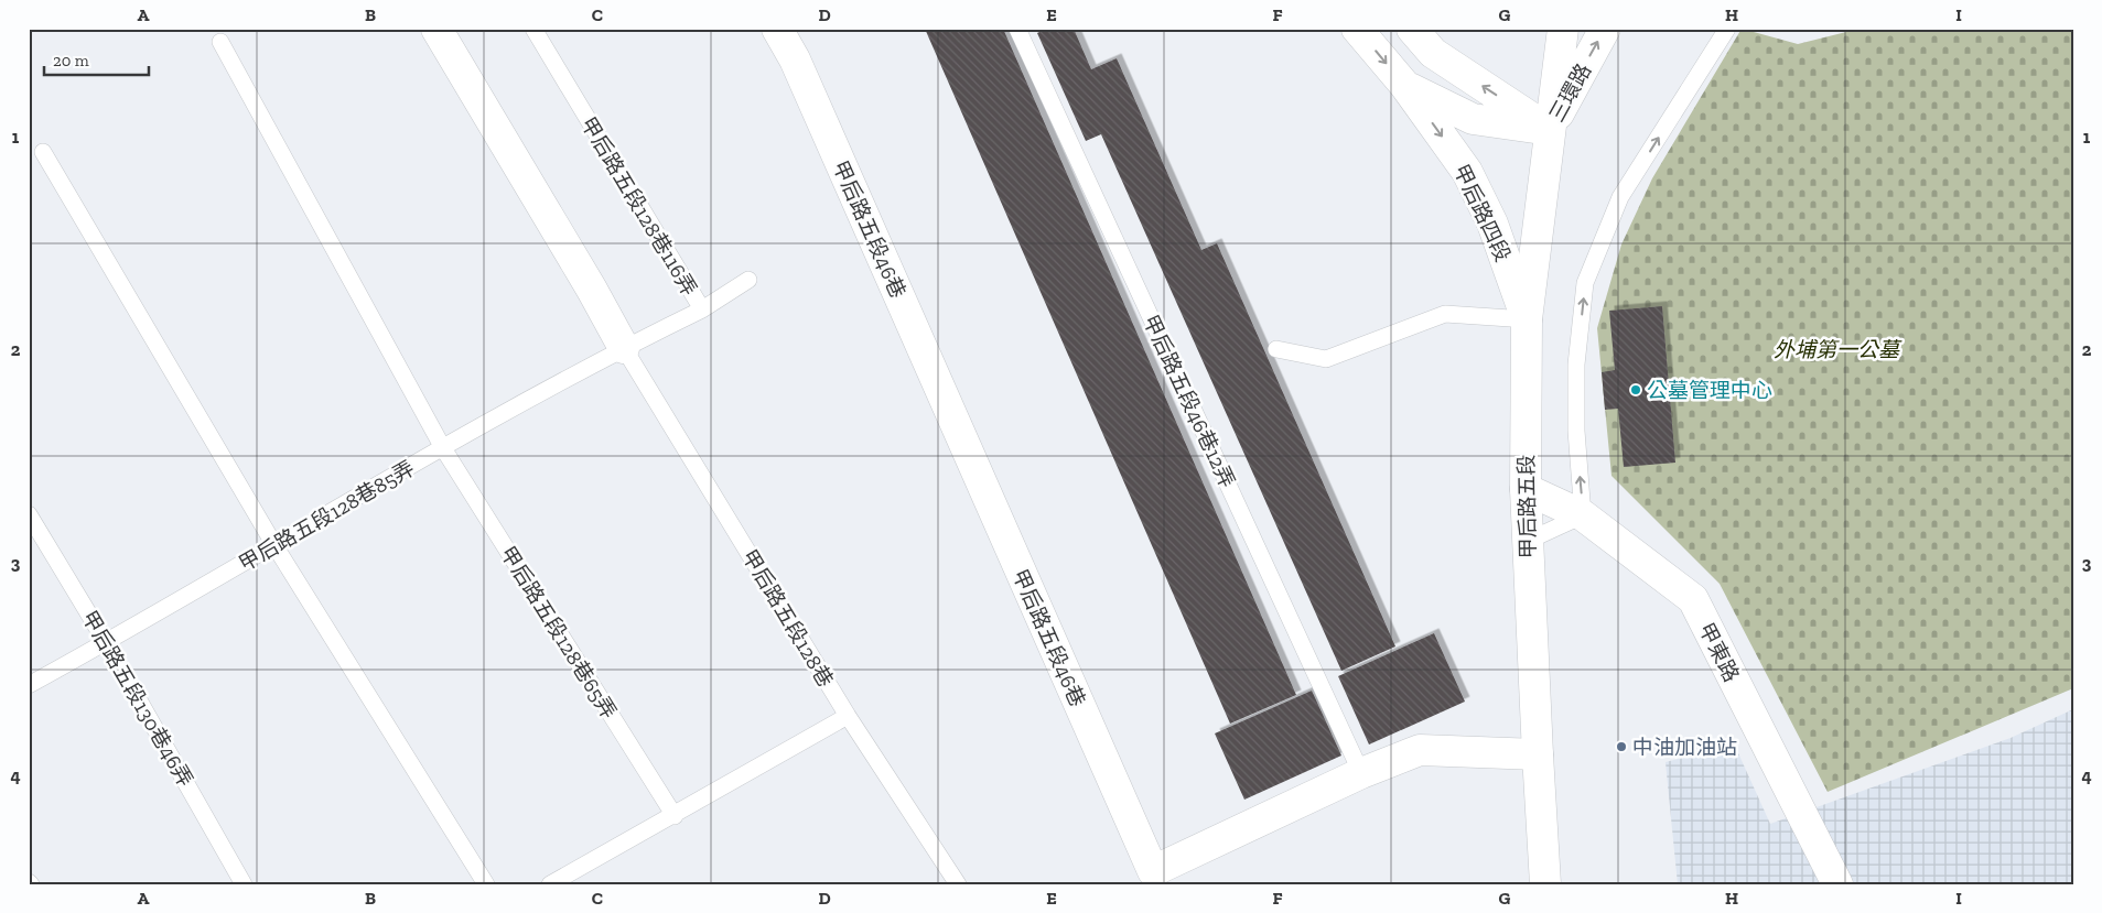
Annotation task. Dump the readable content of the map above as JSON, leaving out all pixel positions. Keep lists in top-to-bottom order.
{
  "streets": {
    "street": [
      "三環路",
      "甲后路四段",
      "甲后路五段46巷",
      "甲后路五段",
      "甲東路"
    ],
    "lane": [
      "甲后路五段128巷116弄",
      "甲后路五段46巷12弄",
      "甲后路五段128巷85弄",
      "甲后路五段128巷",
      "甲后路五段128巷65弄",
      "甲后路五段130巷46弄"
    ]
  },
  "crossings": [
    ["三環路", "甲后路四段"],
    ["三環路", "甲后路五段"],
    ["甲后路五段128巷116弄", "甲后路五段128巷85弄"],
    ["甲后路五段128巷116弄", "甲后路五段128巷"],
    ["甲后路四段", "甲后路五段"],
    ["甲后路五段46巷", "甲后路五段46巷12弄"],
    ["甲后路五段46巷", "甲后路五段"],
    ["甲后路五段", "甲東路"],
    ["甲后路五段128巷85弄", "甲后路五段128巷"],
    ["甲后路五段128巷85弄", "甲后路五段128巷65弄"],
    ["甲后路五段128巷85弄", "甲后路五段130巷46弄"]
  ],
  "parks": ["外埔第一公墓"],
  "places": ["公墓管理中心", "中油加油站"],
  "scale_bar": "20 m",
  "grid": {
    "columns": [
      "A",
      "B",
      "C",
      "D",
      "E",
      "F",
      "G",
      "H",
      "I"
    ],
    "rows": [
      "1",
      "2",
      "3",
      "4"
    ]
  }
}
